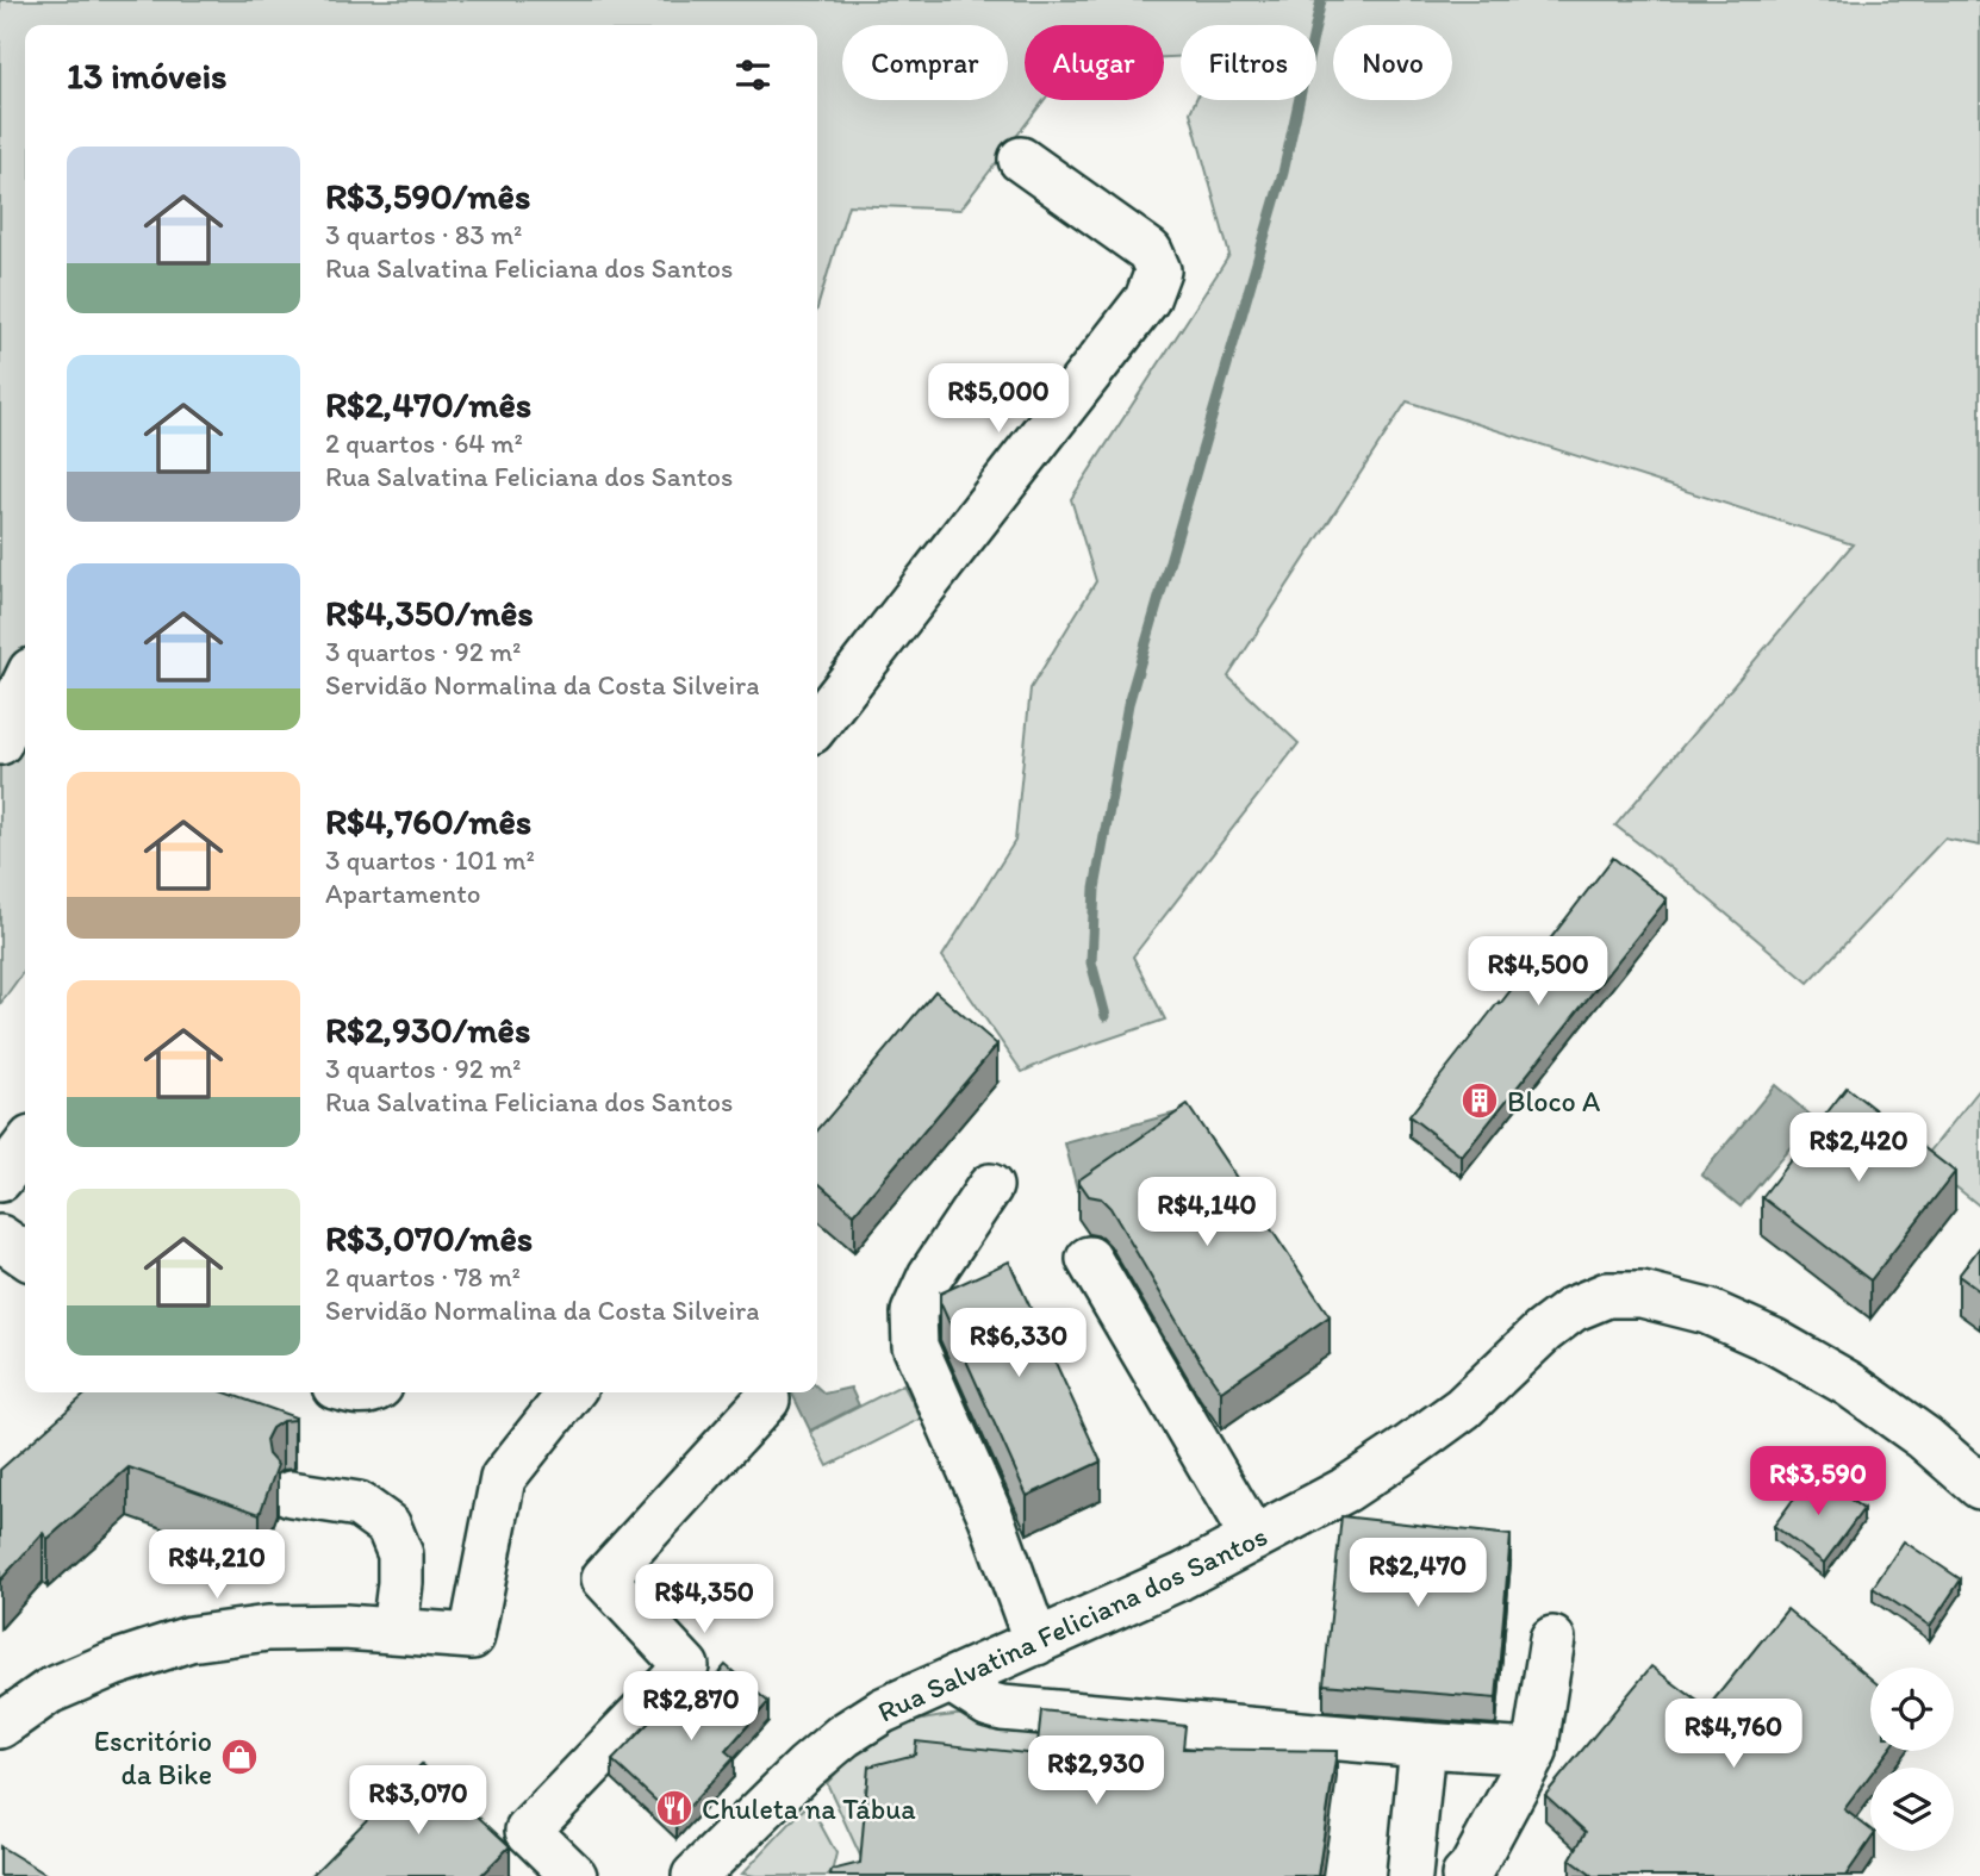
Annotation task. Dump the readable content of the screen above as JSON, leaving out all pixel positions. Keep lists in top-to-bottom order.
{
  "streets": {
    "street": ["Rua Salvatina Feliciana dos Santos"]
  },
  "places": {
    "building": ["Bloco A"],
    "shop": ["Escritório da Bike"],
    "restaurant": ["Chuleta na Tábua"]
  },
  "page": {
    "chip": [
      "Comprar",
      "Alugar",
      "Filtros",
      "Novo"
    ],
    "heading": "13 imóveis",
    "list": [
      {
        "name": "R$3,590/mês",
        "note": "3 quartos · 83 m² · Rua Salvatina Feliciana dos Santos"
      },
      {
        "name": "R$2,470/mês",
        "note": "2 quartos · 64 m² · Rua Salvatina Feliciana dos Santos"
      },
      {
        "name": "R$4,350/mês",
        "note": "3 quartos · 92 m² · Servidão Normalina da Costa Silveira"
      },
      {
        "name": "R$4,760/mês",
        "note": "3 quartos · 101 m² · Apartamento"
      },
      {
        "name": "R$2,930/mês",
        "note": "3 quartos · 92 m² · Rua Salvatina Feliciana dos Santos"
      },
      {
        "name": "R$3,070/mês",
        "note": "2 quartos · 78 m² · Servidão Normalina da Costa Silveira"
      }
    ],
    "price": [
      "R$5,000",
      "R$4,500",
      "R$2,420",
      "R$4,140",
      "R$6,330",
      "R$3,590",
      "R$4,210",
      "R$2,470",
      "R$4,350",
      "R$2,870",
      "R$4,760",
      "R$2,930",
      "R$3,070"
    ]
  }
}
